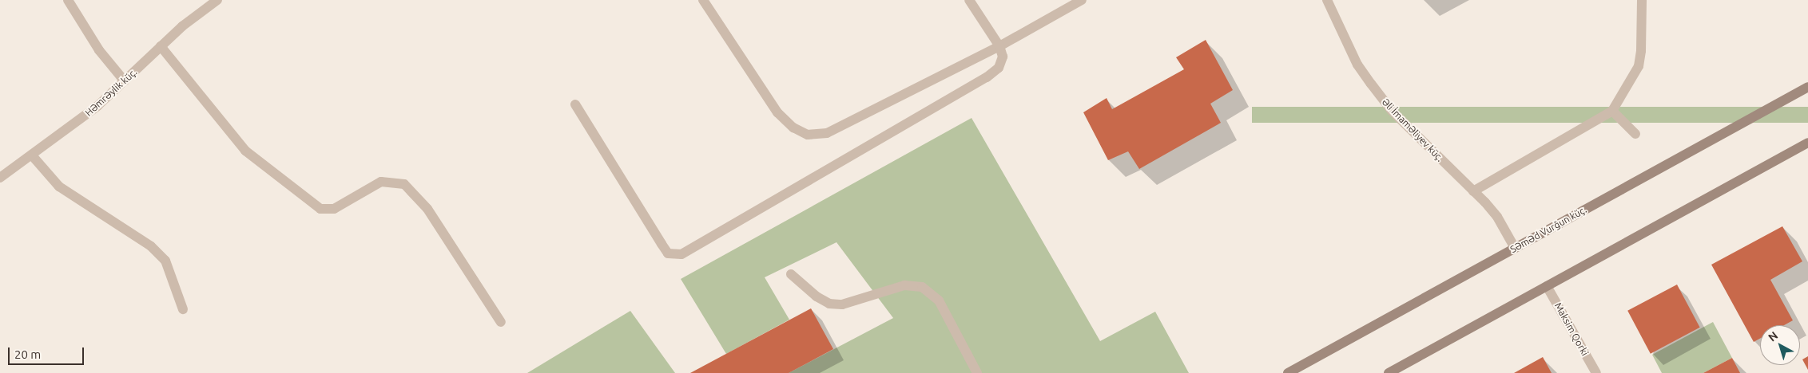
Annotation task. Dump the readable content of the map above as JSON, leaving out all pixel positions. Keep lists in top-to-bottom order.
{
  "streets": {
    "main road": ["Səməd Vurğun küç."],
    "street": ["Həmrəylik küç.", "Əli İmaməliyev küç.", "Maksim Qorki"]
  },
  "crossings": [
    ["Əli İmaməliyev küç.", "Səməd Vurğun küç."]
  ],
  "scale_bar": "20 m",
  "north": "top left"
}
